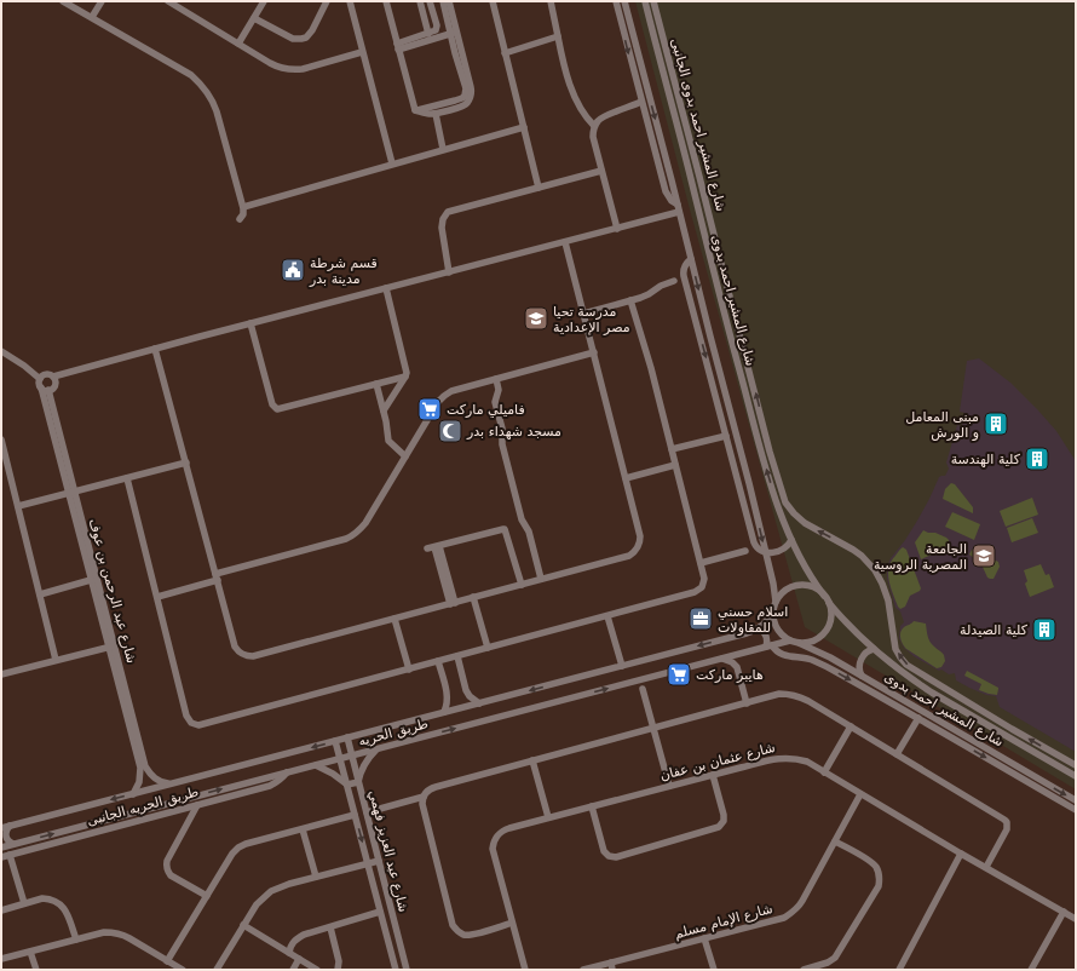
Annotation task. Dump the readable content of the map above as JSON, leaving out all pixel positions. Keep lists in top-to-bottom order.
{
  "streets": {
    "street": [
      "شارع المشير احمد بدوى الجانبى",
      "شارع المشير احمد بدوى",
      "شارع عبد الرحمن بن عوف",
      "طريق الحريه",
      "شارع عثمان بن عفان",
      "طريق الحريه الجانبى",
      "شارع عبد العزيز فهمي",
      "شارع الإمام مسلم"
    ]
  },
  "crossings": [
    ["شارع المشير احمد بدوى الجانبى", "شارع المشير احمد بدوى"],
    ["شارع المشير احمد بدوى", "طريق الحريه"],
    ["شارع عبد الرحمن بن عوف", "طريق الحريه"],
    ["طريق الحريه", "طريق الحريه الجانبى"],
    ["طريق الحريه", "شارع عبد العزيز فهمي"],
    ["شارع عثمان بن عفان", "شارع الإمام مسلم"]
  ],
  "places": {
    "public building": ["قسم شرطة مدينة بدر"],
    "school or university": ["مدرسة تحيا مصر الإعدادية", "الجامعة المصرية الروسية"],
    "supermarket": ["فاميلي ماركت", "هايبر ماركت"],
    "building": ["مبنى المعامل و الورش", "كلية الهندسة", "كلية الصيدلة"],
    "mosque": ["مسجد شهداء بدر"],
    "office": ["اسلام حسني للمقاولات"]
  }
}
